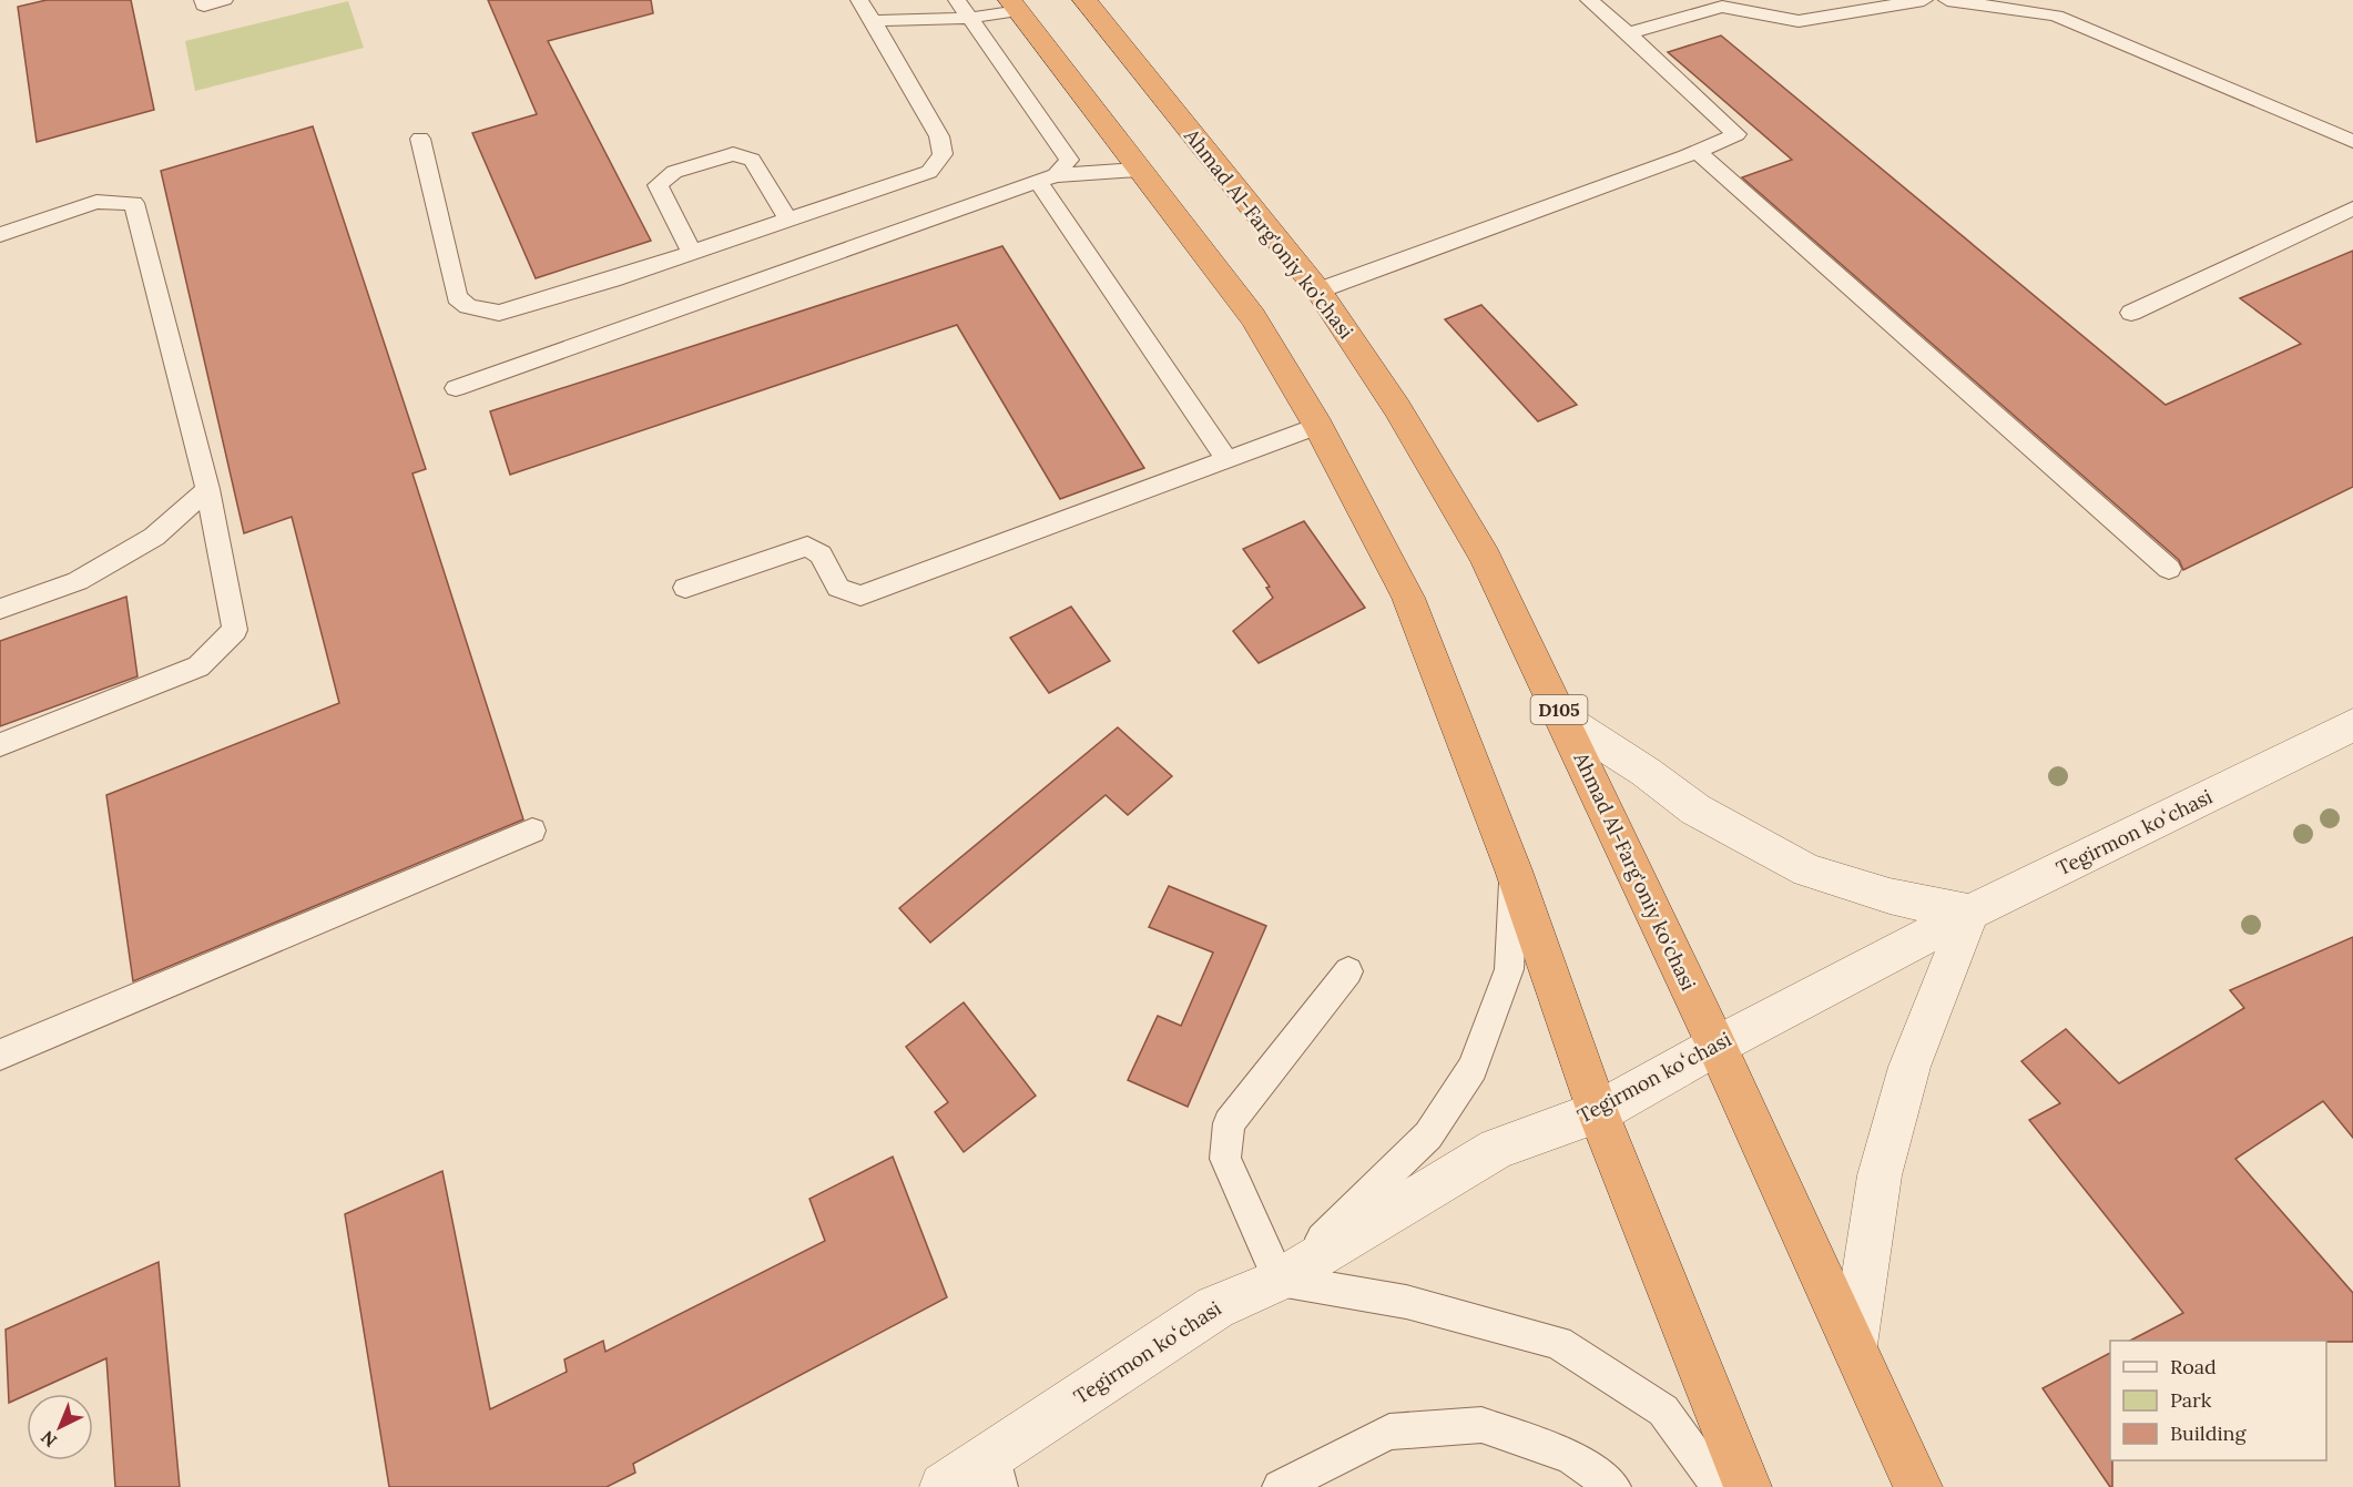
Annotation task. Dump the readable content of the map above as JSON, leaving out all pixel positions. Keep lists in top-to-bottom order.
{
  "streets": {
    "highway": ["Ahmad Al-Farg'oniy ko'chasi", "D105"],
    "street": ["Tegirmon koʻchasi"]
  },
  "crossings": [
    ["Ahmad Al-Farg'oniy ko'chasi", "Tegirmon koʻchasi"]
  ],
  "legend": ["Road", "Park", "Building"],
  "north": "bottom left"
}
